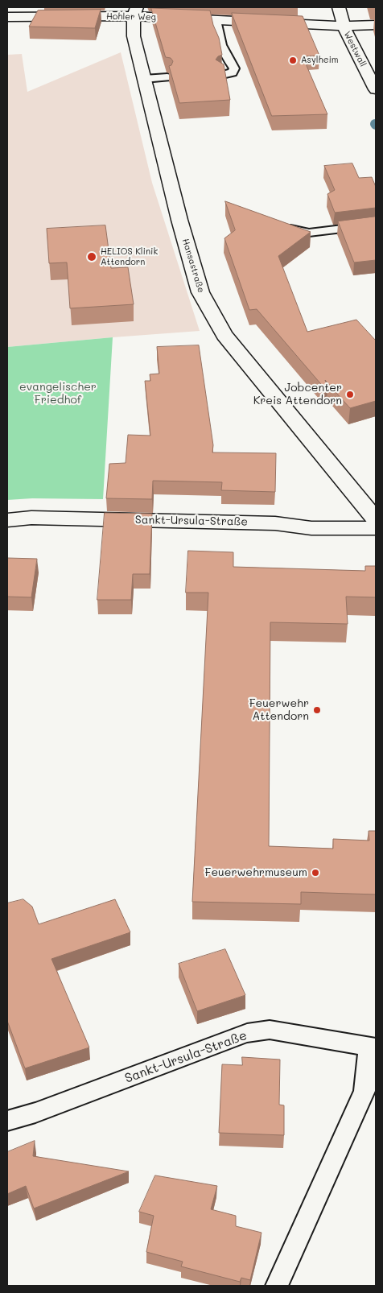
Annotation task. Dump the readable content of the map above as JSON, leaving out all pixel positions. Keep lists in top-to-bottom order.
{
  "streets": {
    "street": [
      "Hohler Weg",
      "Westwall",
      "Hansastraße",
      "Sankt-Ursula-Straße"
    ]
  },
  "crossings": [
    ["Hohler Weg", "Westwall"],
    ["Hohler Weg", "Hansastraße"]
  ],
  "parks": ["evangelischer Friedhof"],
  "places": [
    "Asylheim",
    "HELIOS Klinik Attendorn",
    "Jobcenter Kreis Attendorn",
    "Feuerwehr Attendorn",
    "Feuerwehrmuseum"
  ]
}
